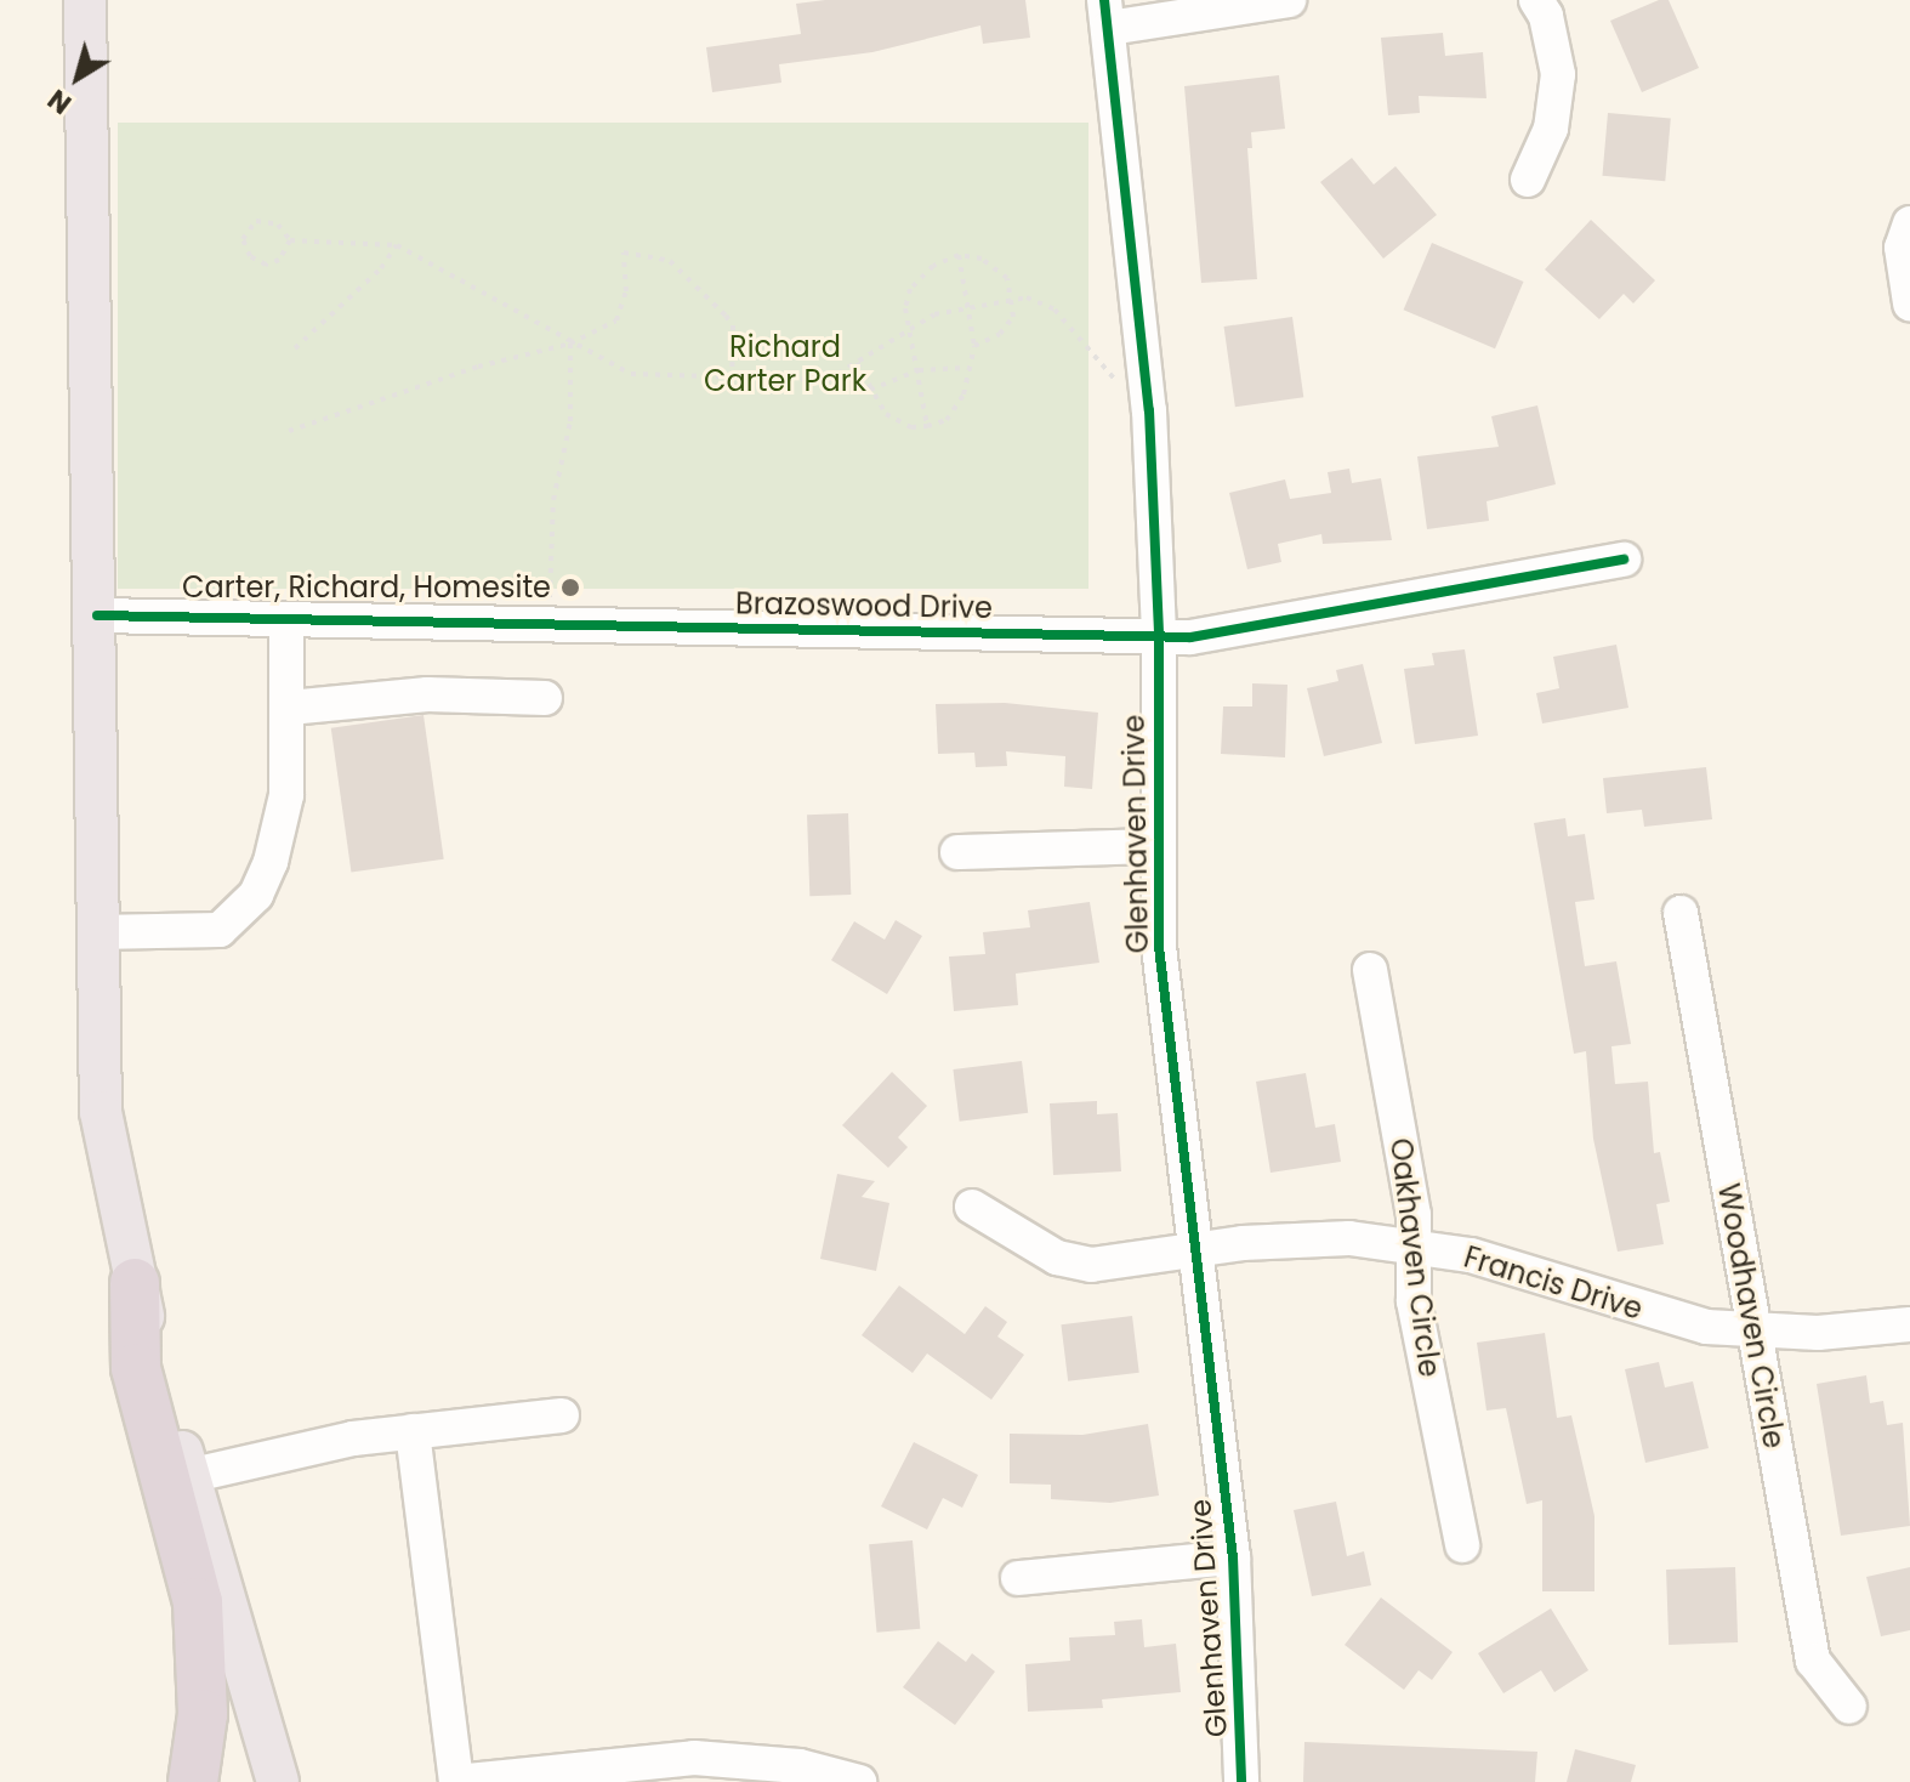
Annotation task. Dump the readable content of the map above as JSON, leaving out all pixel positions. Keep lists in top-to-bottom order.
{
  "streets": {
    "street": [
      "Brazoswood Drive",
      "Glenhaven Drive",
      "Oakhaven Circle",
      "Francis Drive",
      "Woodhaven Circle"
    ]
  },
  "crossings": [
    ["Brazoswood Drive", "Glenhaven Drive"],
    ["Glenhaven Drive", "Francis Drive"],
    ["Oakhaven Circle", "Francis Drive"],
    ["Francis Drive", "Woodhaven Circle"]
  ],
  "parks": ["Richard Carter Park"],
  "places": ["Carter, Richard, Homesite"],
  "north": "bottom left"
}
